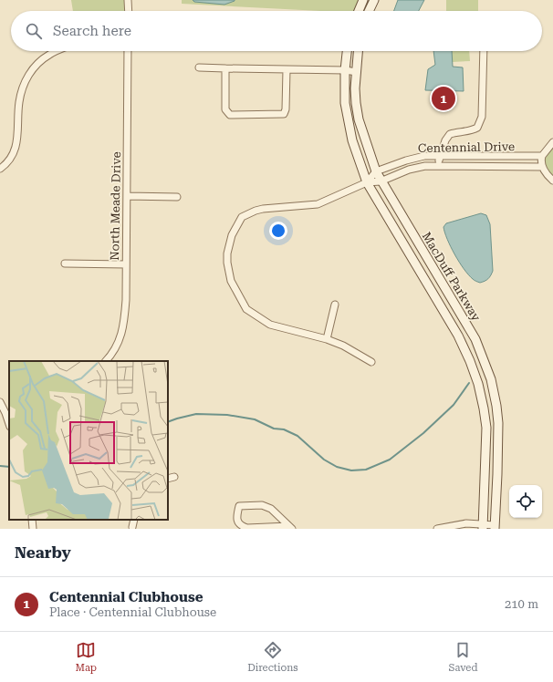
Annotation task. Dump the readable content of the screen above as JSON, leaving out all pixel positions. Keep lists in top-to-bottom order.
{
  "streets": {
    "street": ["Centennial Drive", "North Meade Drive", "MacDuff Parkway"]
  },
  "crossings": [
    ["Centennial Drive", "MacDuff Parkway"]
  ],
  "page": {
    "search": "Search here",
    "pins": "1",
    "heading": "Nearby",
    "list": [
      {
        "mark": "1",
        "name": "Centennial Clubhouse",
        "note": "Place · Centennial Clubhouse",
        "value": "210 m"
      }
    ],
    "nav": ["Map", "Directions", "Saved"]
  }
}
